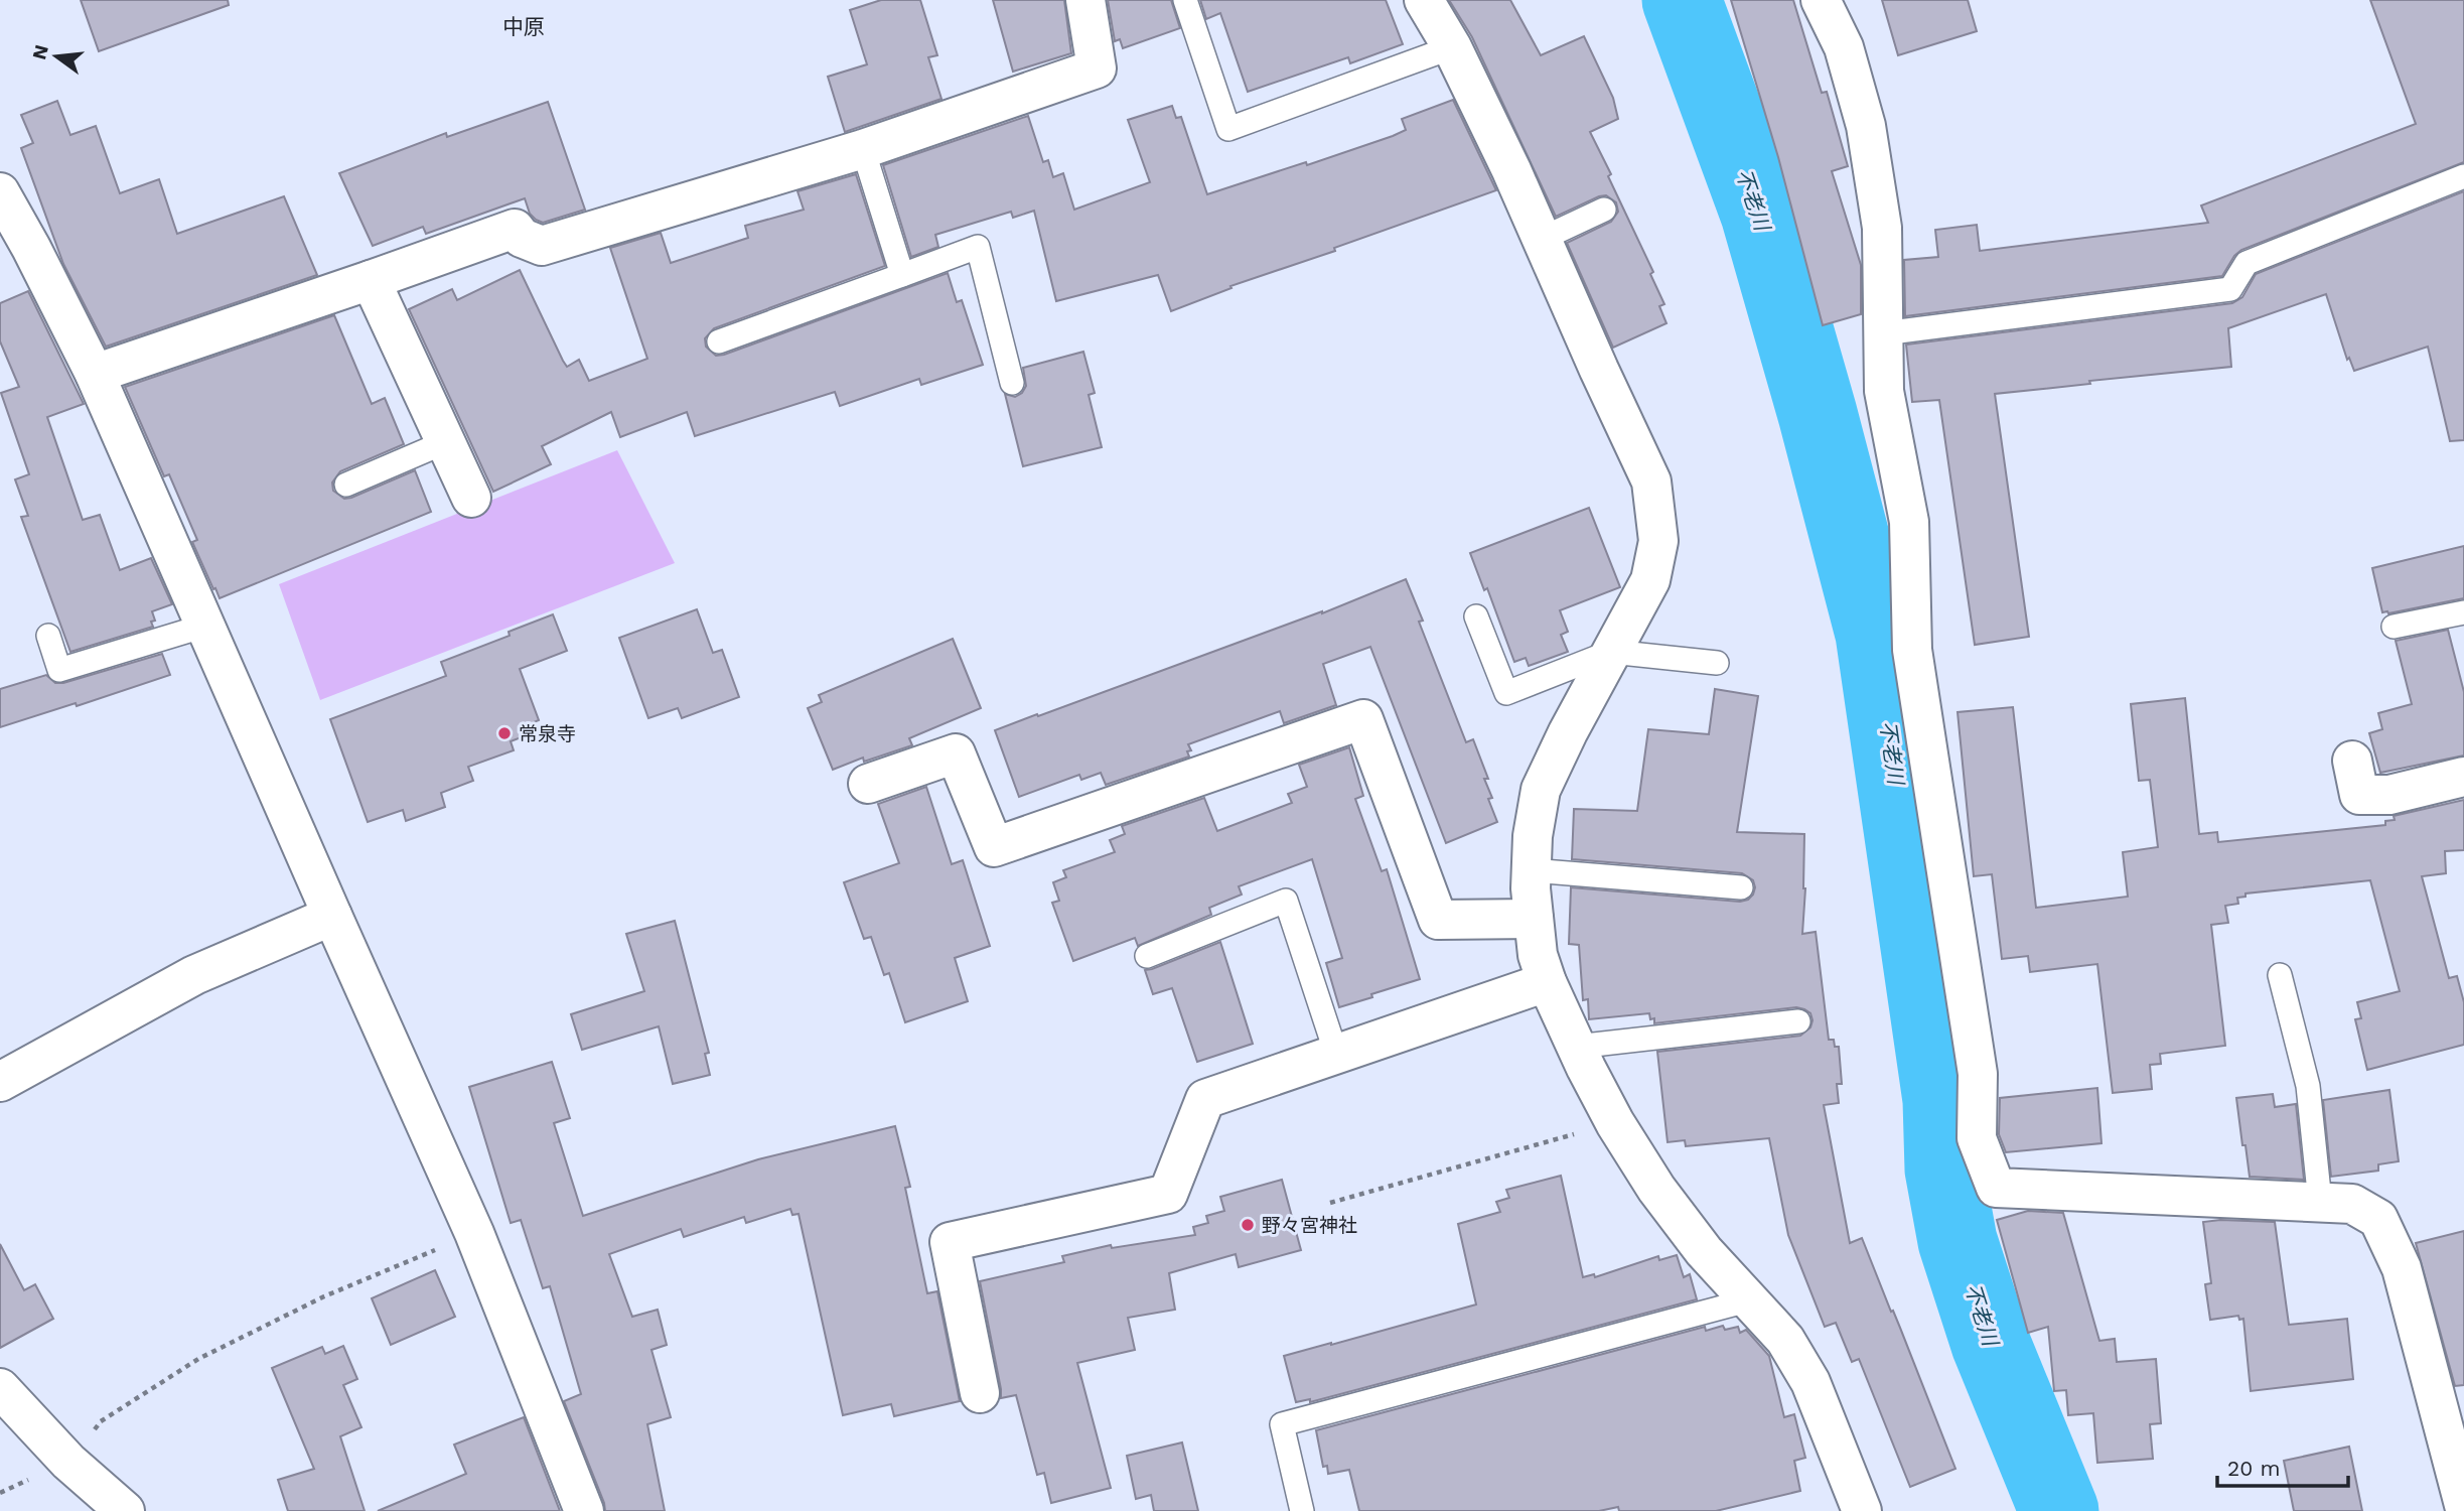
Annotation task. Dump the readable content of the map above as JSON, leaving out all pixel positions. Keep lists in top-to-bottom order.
{
  "districts": ["中原"],
  "water": ["不老川"],
  "places": ["常泉寺", "野々宮神社"],
  "scale_bar": "20 m",
  "north": "left"
}
